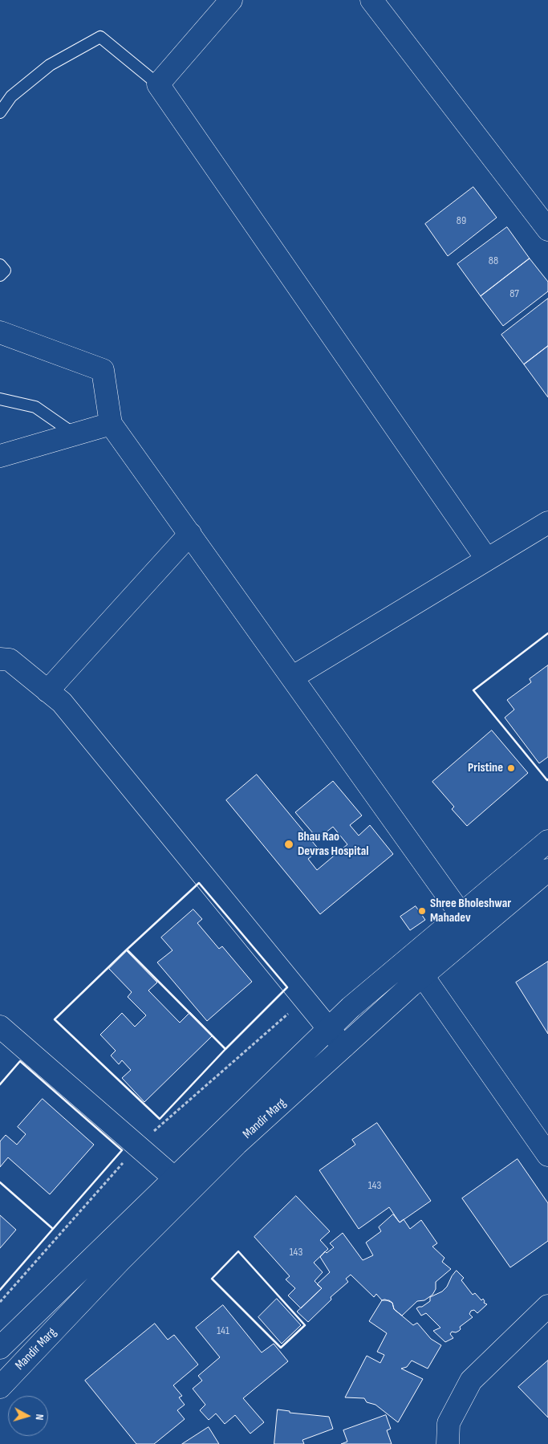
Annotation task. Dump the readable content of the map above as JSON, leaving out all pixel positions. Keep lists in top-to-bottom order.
{
  "streets": {
    "street": ["Mandir Marg"]
  },
  "places": ["Pristine", "Bhau Rao Devras Hospital", "Shree Bholeshwar Mahadev"],
  "house_numbers": [
    "89",
    "88",
    "87",
    "143",
    "143",
    "141"
  ],
  "north": "right"
}
